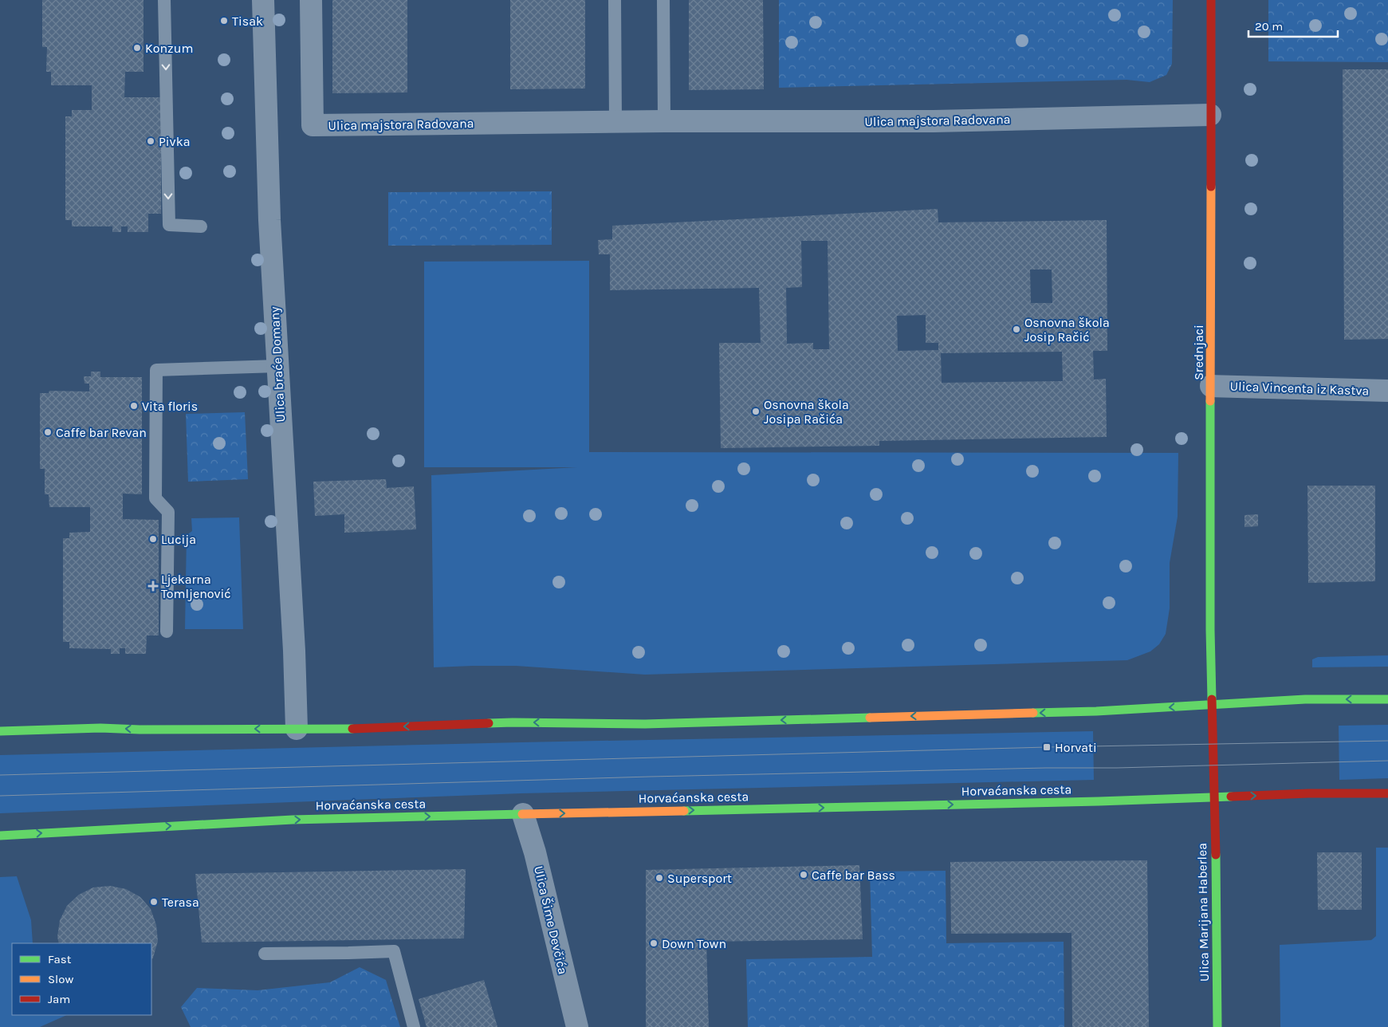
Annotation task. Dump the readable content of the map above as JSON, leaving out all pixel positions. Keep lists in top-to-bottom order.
{
  "streets": {
    "street": [
      "Ulica majstora Radovana",
      "Srednjaci",
      "Ulica braće Domany",
      "Ulica Vincenta iz Kastva",
      "Horvaćanska cesta",
      "Ulica Marijana Haberlea",
      "Ulica Šime Devčića"
    ]
  },
  "crossings": [
    ["Ulica majstora Radovana", "Srednjaci"],
    ["Srednjaci", "Ulica Vincenta iz Kastva"],
    ["Srednjaci", "Horvaćanska cesta"],
    ["Srednjaci", "Ulica Marijana Haberlea"],
    ["Horvaćanska cesta", "Ulica Marijana Haberlea"],
    ["Horvaćanska cesta", "Ulica Šime Devčića"]
  ],
  "one_way": ["Horvaćanska cesta"],
  "places": {
    "other": [
      "Tisak",
      "Konzum",
      "Pivka",
      "Osnovna škola Josip Račić",
      "Vita floris",
      "Osnovna škola Josipa Račića",
      "Caffe bar Revan",
      "Lucija",
      "Caffe bar Bass",
      "Supersport",
      "Terasa",
      "Down Town"
    ],
    "health": ["Ljekarna Tomljenović"],
    "transit": ["Horvati"]
  },
  "legend": ["Fast", "Slow", "Jam"],
  "scale_bar": "20 m"
}
